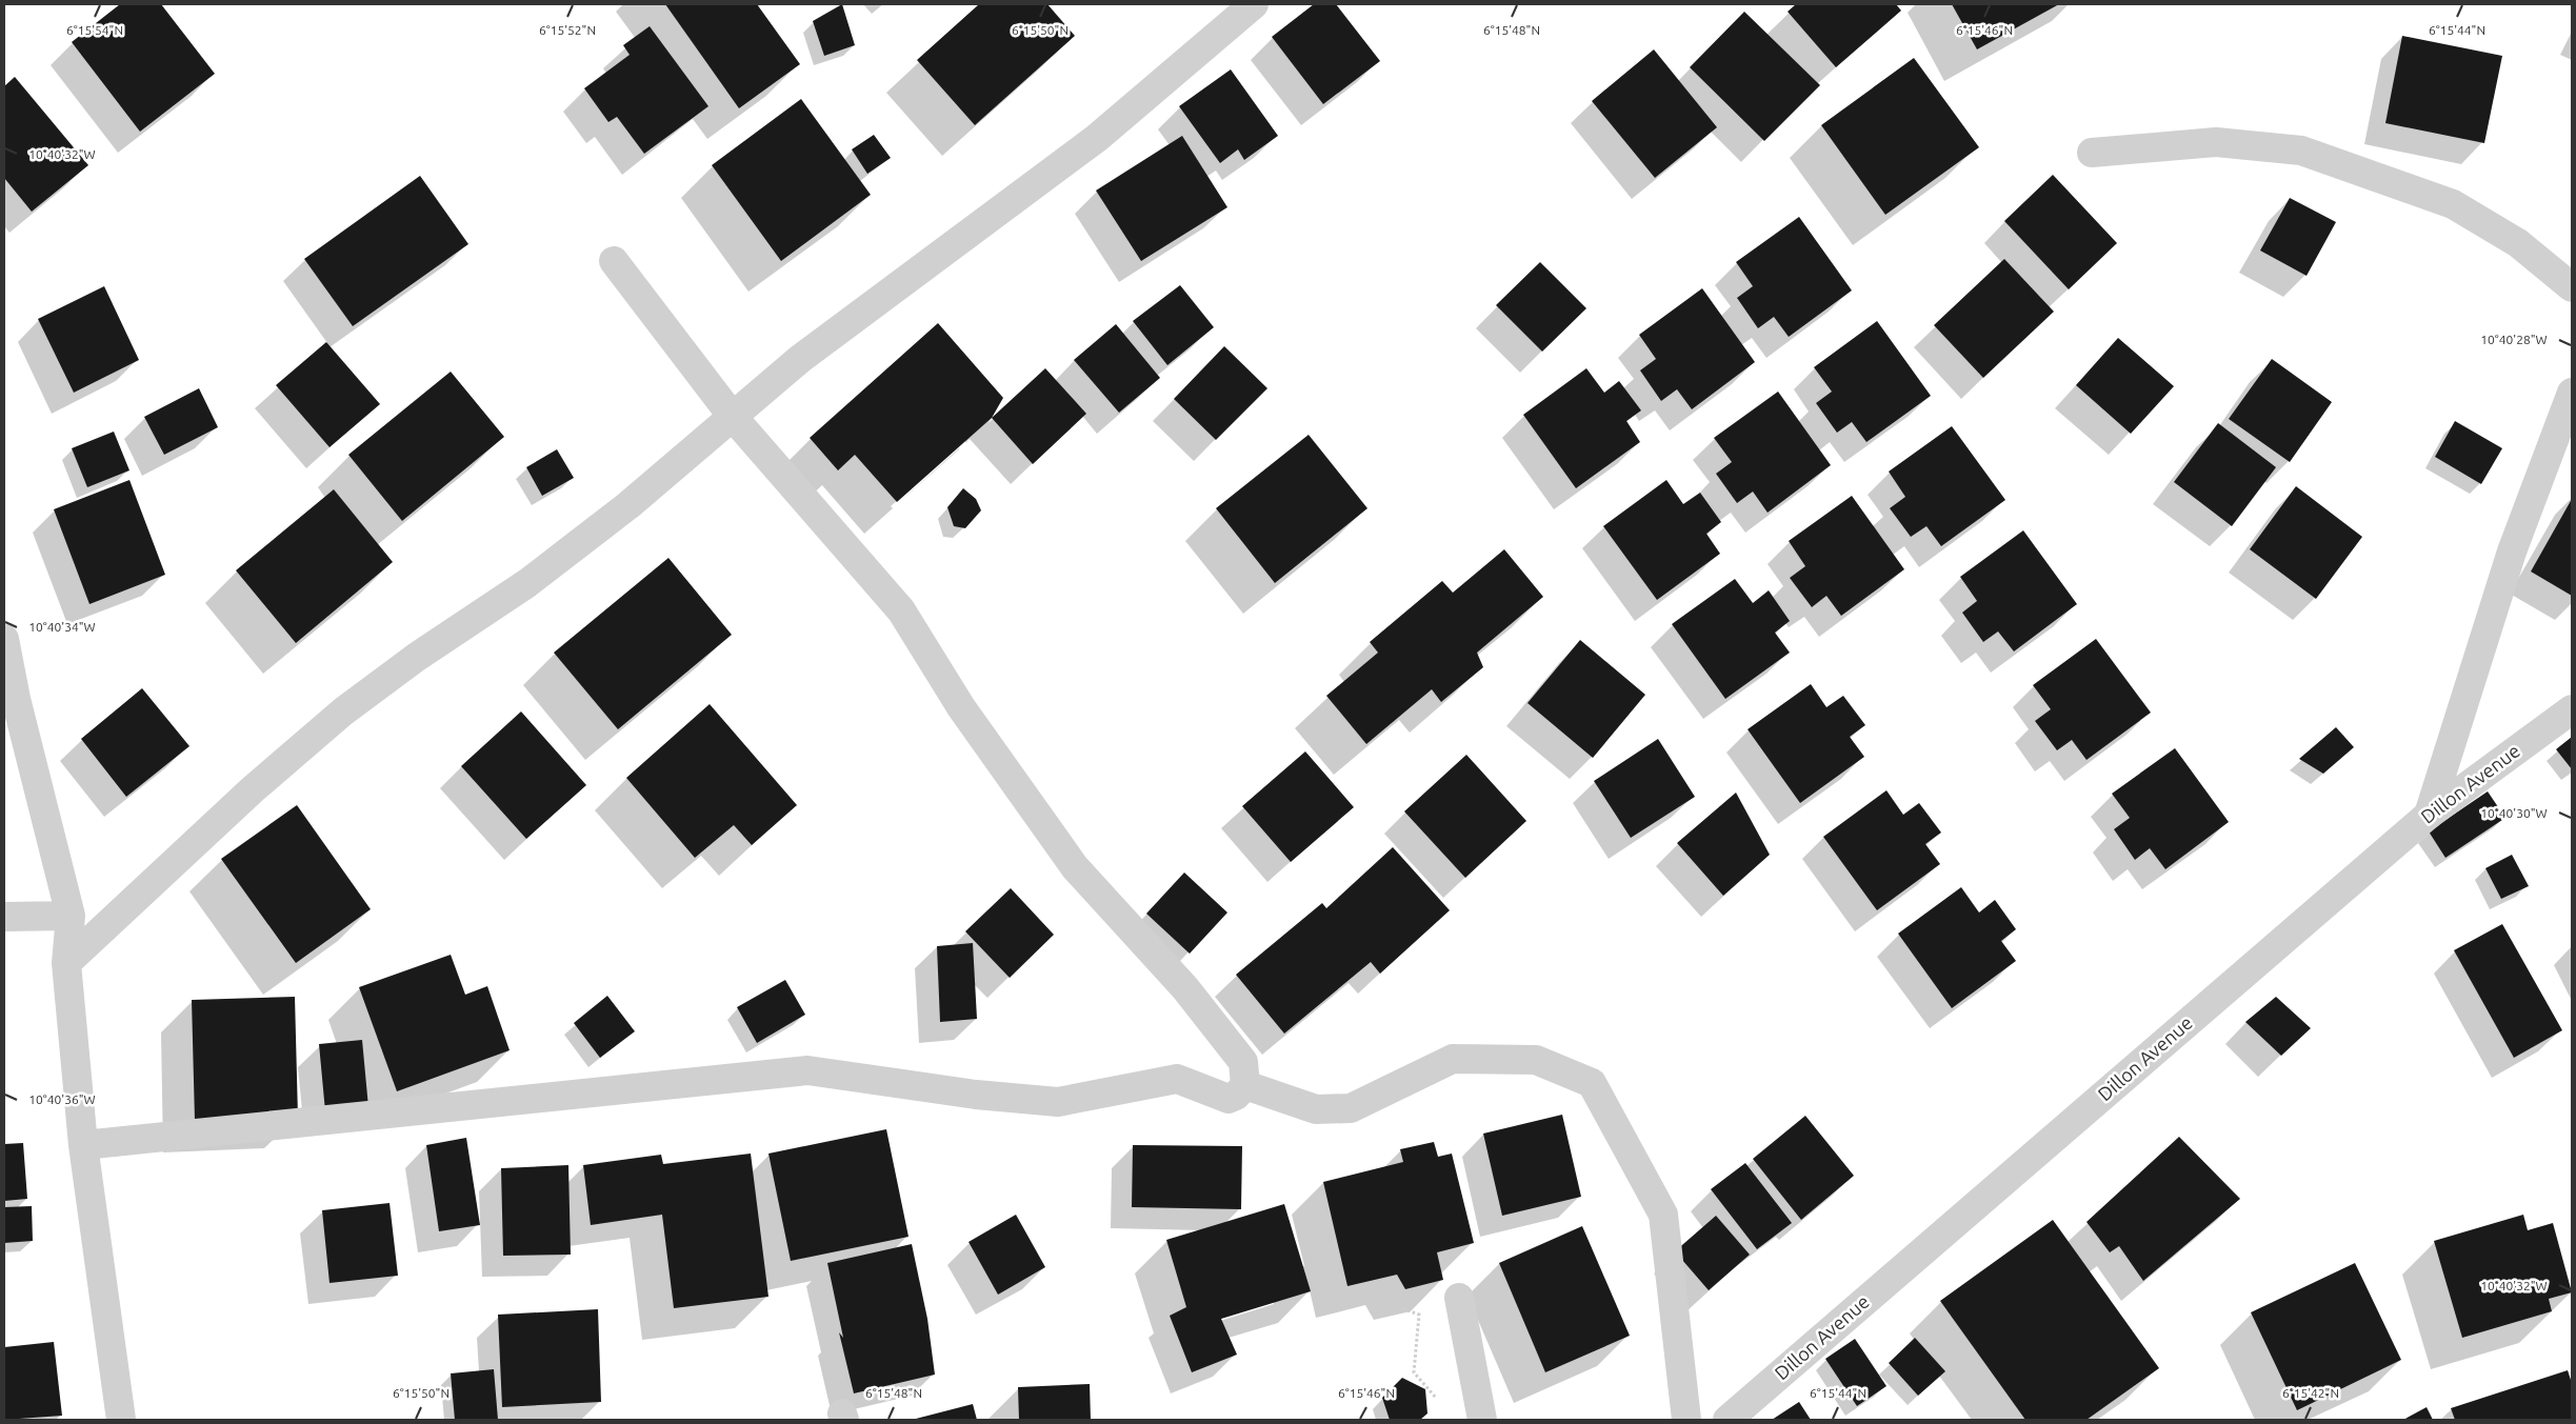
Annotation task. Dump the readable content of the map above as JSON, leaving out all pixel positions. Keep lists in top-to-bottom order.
{
  "streets": {
    "street": ["Dillon Avenue"]
  },
  "coordinates": [
    "6°15'54\"N",
    "6°15'52\"N",
    "6°15'50\"N",
    "6°15'48\"N",
    "6°15'46\"N",
    "6°15'44\"N",
    "10°40'32\"W",
    "10°40'28\"W",
    "10°40'34\"W",
    "10°40'30\"W",
    "10°40'36\"W",
    "6°15'42\"N"
  ]
}
